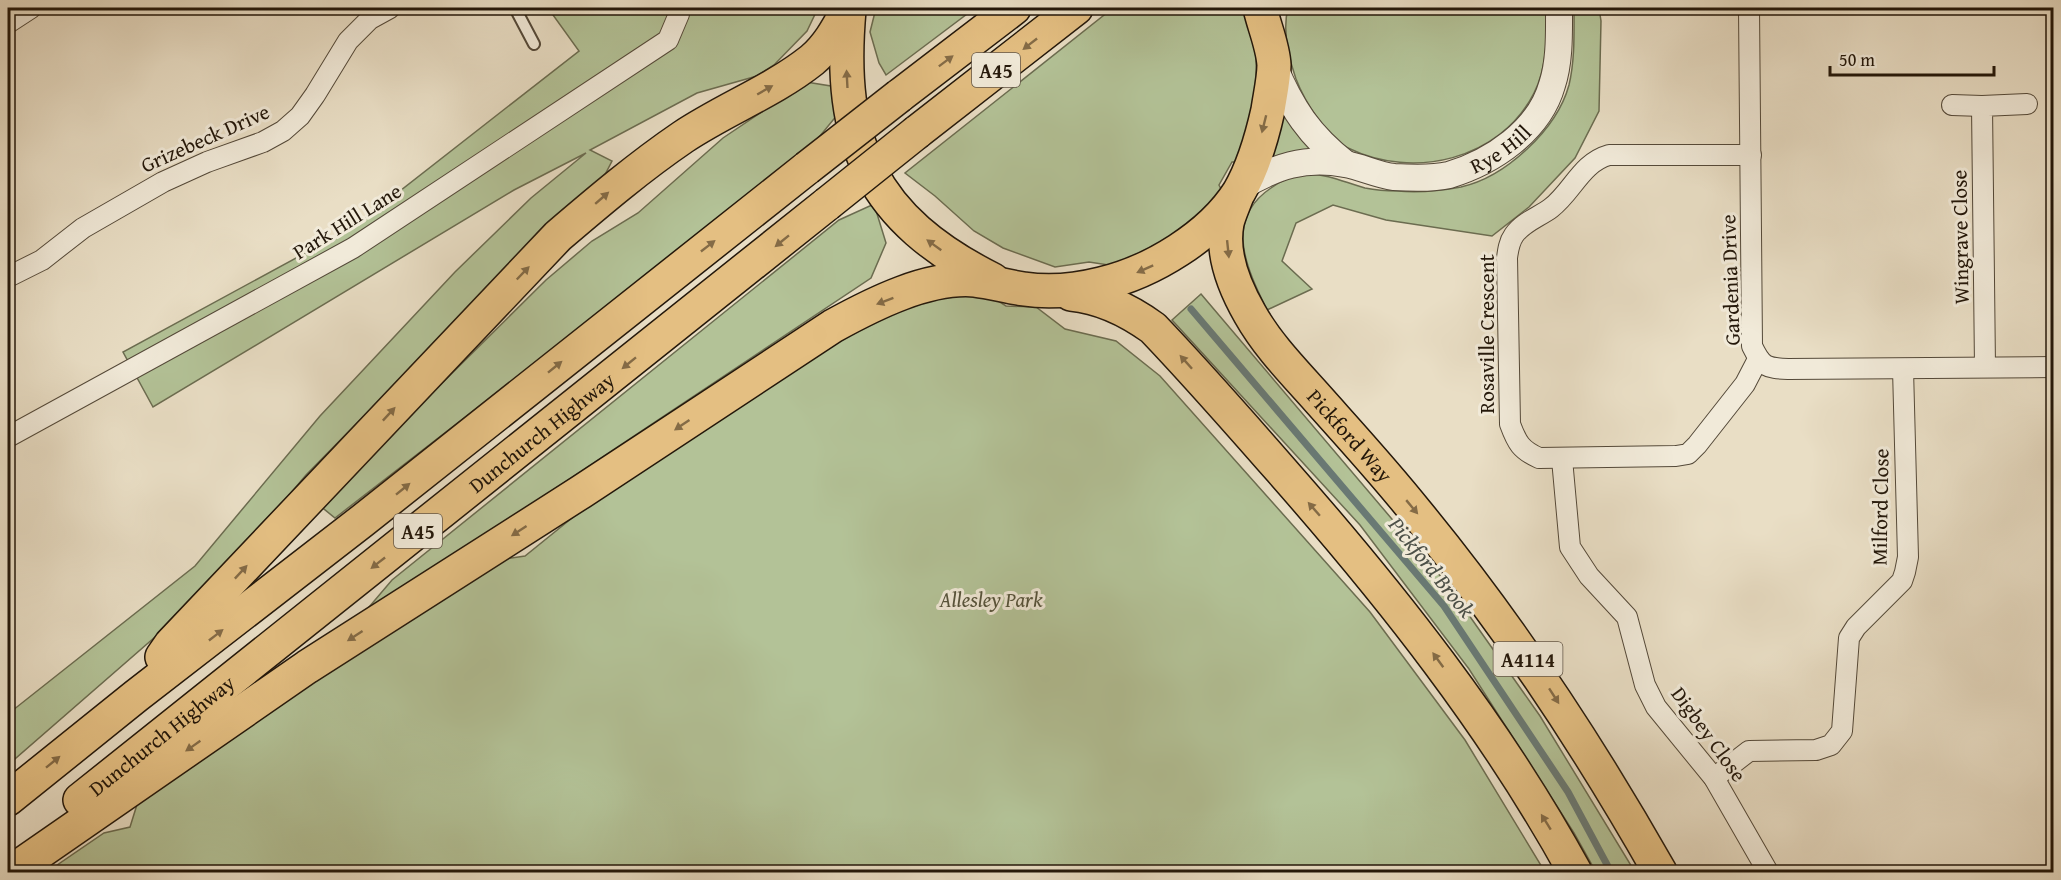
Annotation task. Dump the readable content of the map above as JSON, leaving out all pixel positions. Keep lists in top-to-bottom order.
{
  "streets": {
    "highway": [
      "A45",
      "Dunchurch Highway",
      "Pickford Way",
      "A4114"
    ],
    "street": [
      "Grizebeck Drive",
      "Rye Hill",
      "Park Hill Lane",
      "Wingrave Close",
      "Gardenia Drive",
      "Rosaville Crescent",
      "Milford Close",
      "Digbey Close"
    ]
  },
  "crossings": [
    ["Rye Hill", "Pickford Way"],
    ["Wingrave Close", "Gardenia Drive"],
    ["Gardenia Drive", "Rosaville Crescent"],
    ["Gardenia Drive", "Milford Close"],
    ["Rosaville Crescent", "Digbey Close"],
    ["Milford Close", "Digbey Close"]
  ],
  "water": ["Pickford Brook"],
  "parks": ["Allesley Park"],
  "scale_bar": "50 m"
}
